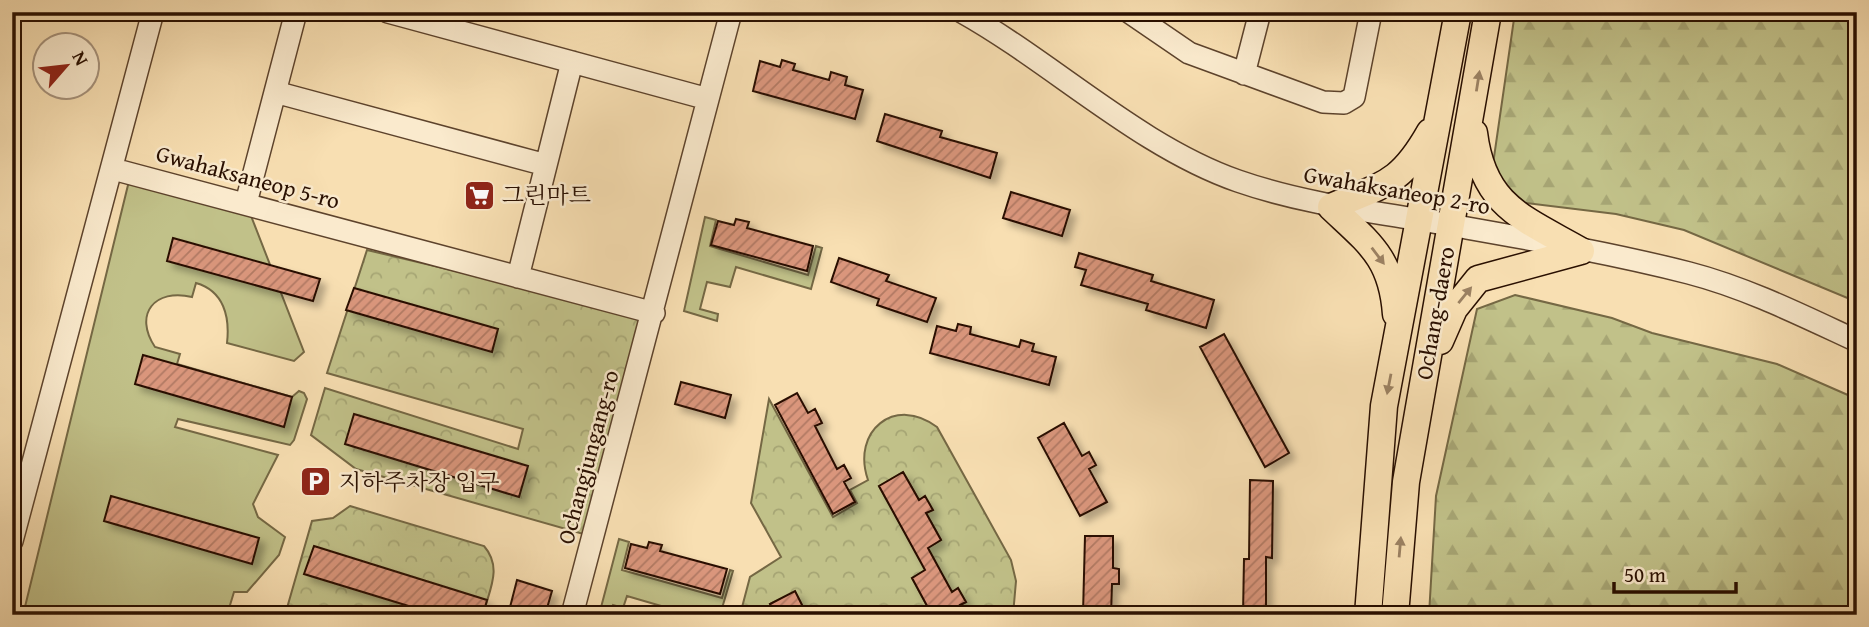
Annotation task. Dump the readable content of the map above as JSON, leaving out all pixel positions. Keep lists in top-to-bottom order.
{
  "streets": {
    "main road": ["Ochang-daero"],
    "street": ["Gwahaksaneop 5-ro", "Gwahaksaneop 2-ro", "Ochangjungang-ro"]
  },
  "crossings": [
    ["Gwahaksaneop 2-ro", "Ochang-daero"]
  ],
  "places": {
    "supermarket": ["그린마트"],
    "parking": ["지하주차장 입구"]
  },
  "scale_bar": "50 m",
  "north": "top right"
}
